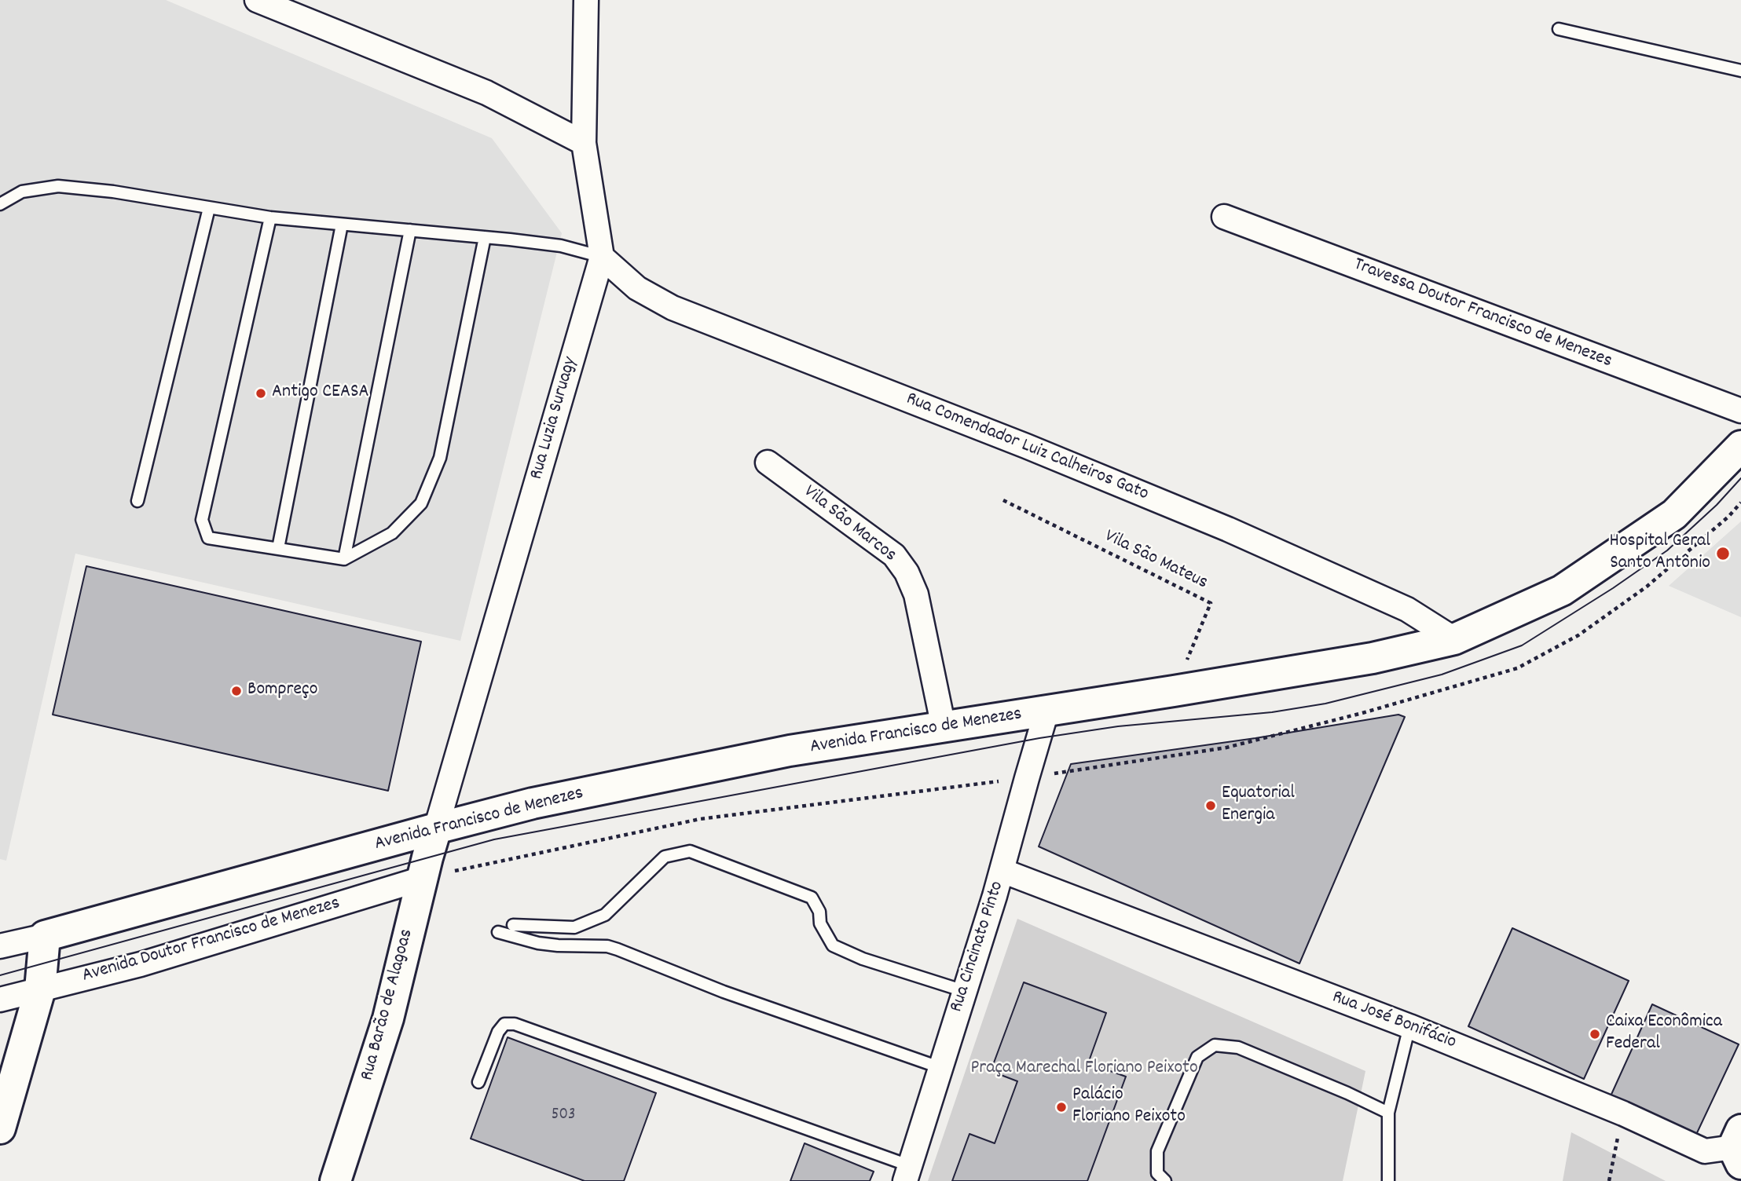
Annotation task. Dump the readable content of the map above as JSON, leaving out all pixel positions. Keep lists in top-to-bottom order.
{
  "streets": {
    "street": [
      "Travessa Doutor Francisco de Menezes",
      "Rua Luzia Suruagy",
      "Rua Comendador Luiz Calheiros Gato",
      "Vila São Marcos",
      "Avenida Francisco de Menezes",
      "Avenida Doutor Francisco de Menezes",
      "Rua Cincinato Pinto",
      "Rua Barão de Alagoas",
      "Rua José Bonifácio"
    ],
    "path": ["Vila São Mateus"]
  },
  "crossings": [
    ["Rua Luzia Suruagy", "Rua Comendador Luiz Calheiros Gato"],
    ["Rua Luzia Suruagy", "Avenida Francisco de Menezes"],
    ["Rua Luzia Suruagy", "Rua Barão de Alagoas"],
    ["Rua Comendador Luiz Calheiros Gato", "Avenida Francisco de Menezes"],
    ["Vila São Marcos", "Avenida Francisco de Menezes"],
    ["Vila São Mateus", "Avenida Francisco de Menezes"],
    ["Avenida Francisco de Menezes", "Rua Cincinato Pinto"],
    ["Avenida Francisco de Menezes", "Rua Barão de Alagoas"],
    ["Avenida Doutor Francisco de Menezes", "Rua Barão de Alagoas"],
    ["Rua Cincinato Pinto", "Rua José Bonifácio"]
  ],
  "parks": ["Praça Marechal Floriano Peixoto"],
  "places": [
    "Antigo CEASA",
    "Hospital Geral Santo Antônio",
    "Bompreço",
    "Equatorial Energia",
    "Caixa Econômica Federal",
    "Palácio Floriano Peixoto"
  ],
  "house_numbers": ["503"]
}
